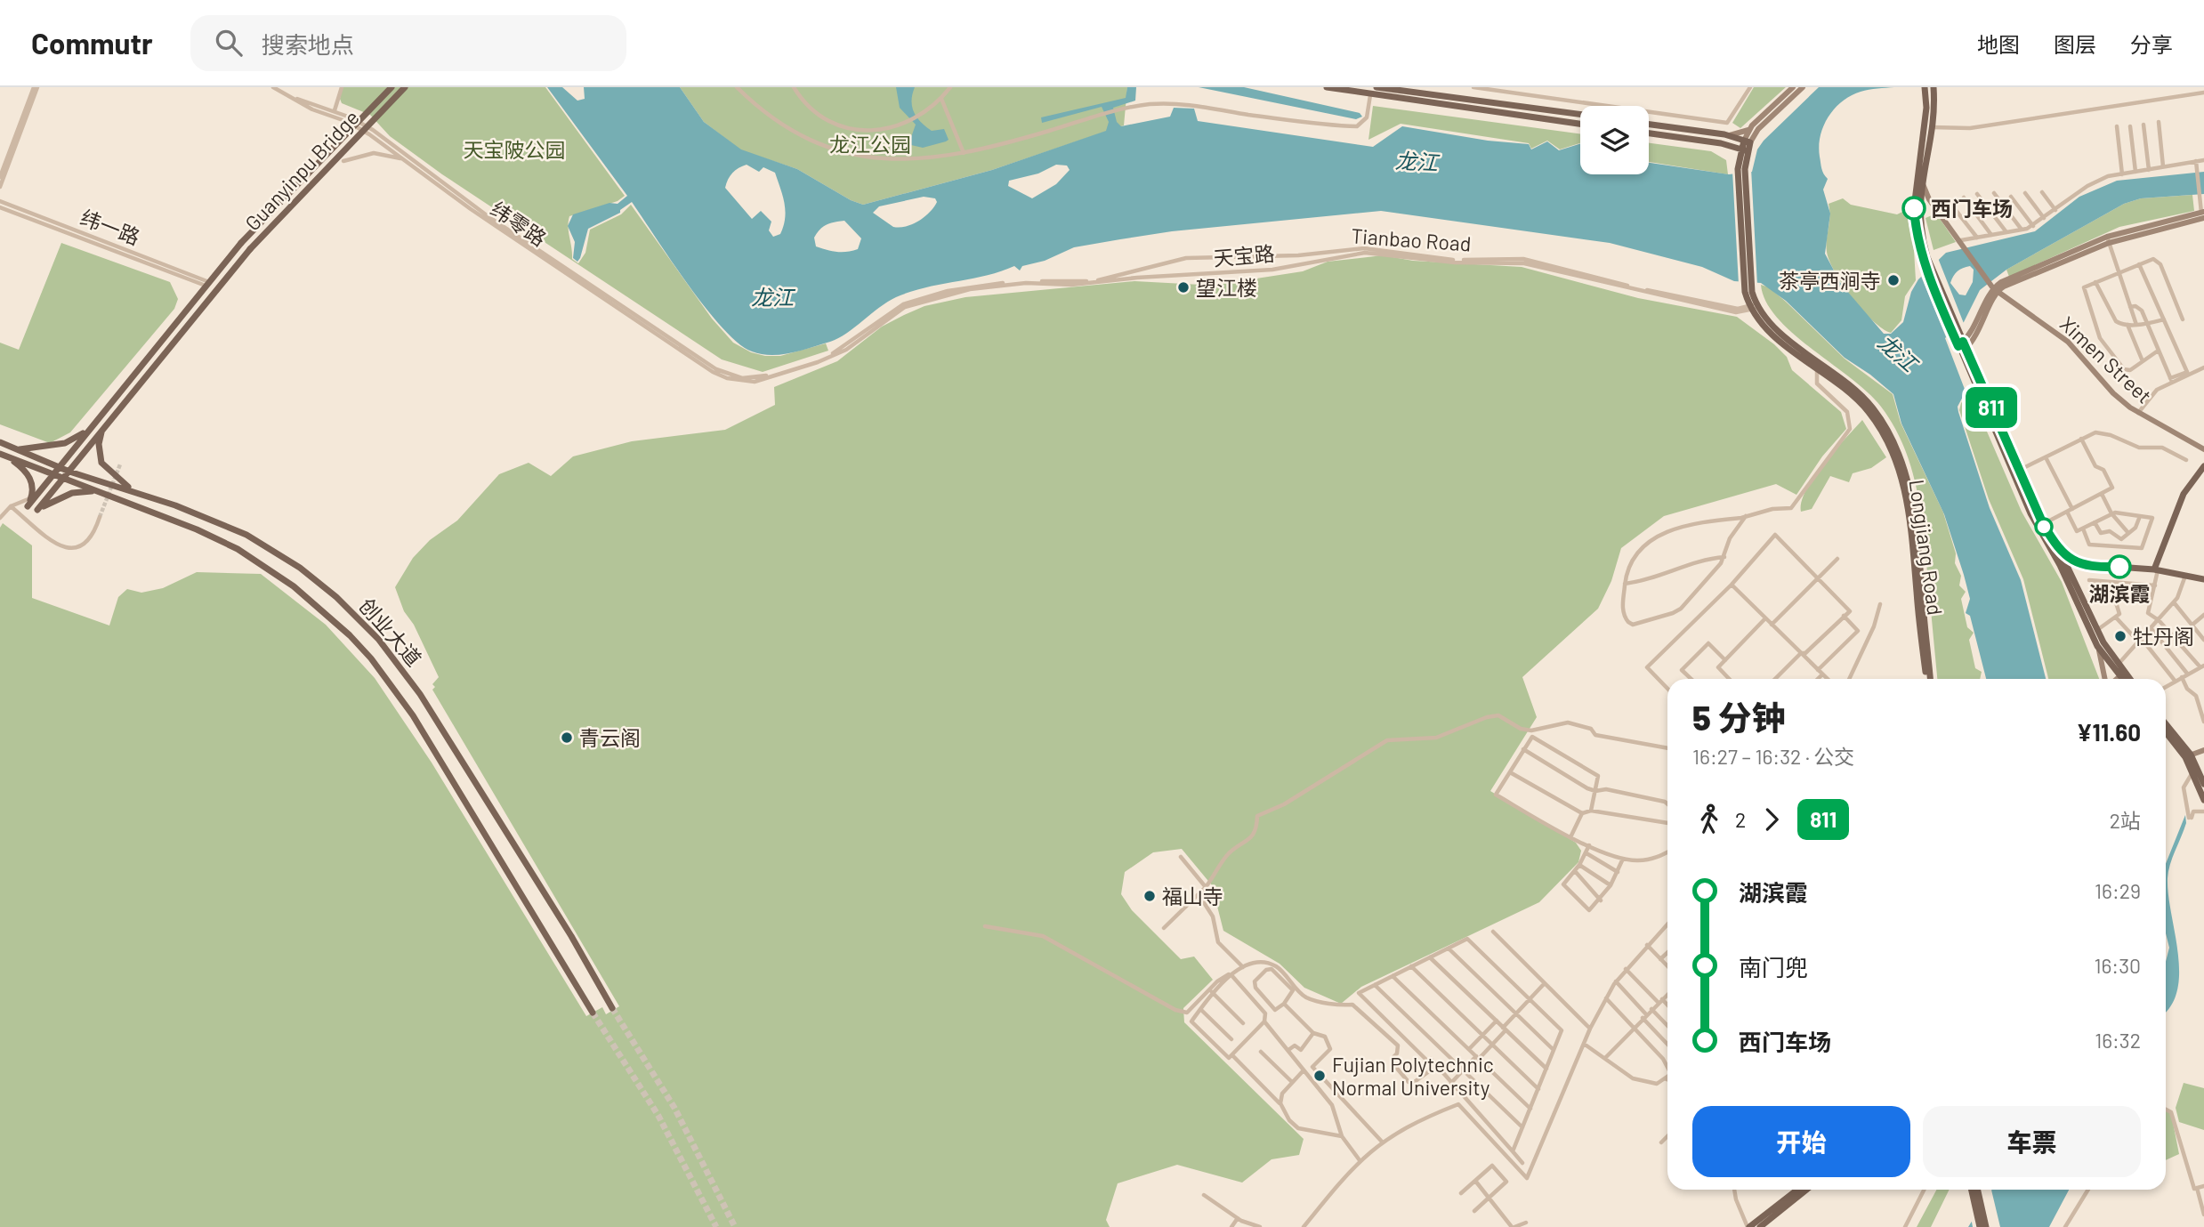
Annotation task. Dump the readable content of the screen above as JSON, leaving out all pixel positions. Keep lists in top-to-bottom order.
{
  "streets": {
    "main road": ["Guanyinpu Bridge", "Longjiang Road", "创业大道"],
    "street": [
      "纬零路",
      "纬一路",
      "Tianbao Road",
      "天宝路",
      "Ximen Street"
    ]
  },
  "crossings": [
    ["Guanyinpu Bridge", "纬一路"],
    ["Guanyinpu Bridge", "创业大道"],
    ["纬零路", "Tianbao Road"],
    ["纬零路", "天宝路"],
    ["Tianbao Road", "天宝路"],
    ["Tianbao Road", "Longjiang Road"],
    ["天宝路", "Longjiang Road"]
  ],
  "water": ["龙江"],
  "parks": ["龙江公园", "天宝陂公园"],
  "places": [
    "西门车场",
    "茶亭西涧寺",
    "望江楼",
    "湖滨霞",
    "牡丹阁",
    "青云阁",
    "福山寺",
    "Fujian Polytechnic Normal University"
  ],
  "lines": ["bus line 811"],
  "page": {
    "header": "Commutr",
    "search": "搜索地点",
    "nav": ["地图", "图层", "分享"],
    "on_map": "811",
    "heading": ["5 分钟", "16:27 – 16:32 · 公交", "¥11.60"],
    "legs": ["2", "811", "2站"],
    "list": [
      {
        "name": "湖滨霞",
        "value": "16:29"
      },
      {
        "name": "南门兜",
        "value": "16:30"
      },
      {
        "name": "西门车场",
        "value": "16:32"
      }
    ],
    "buttons": ["开始", "车票"]
  }
}
